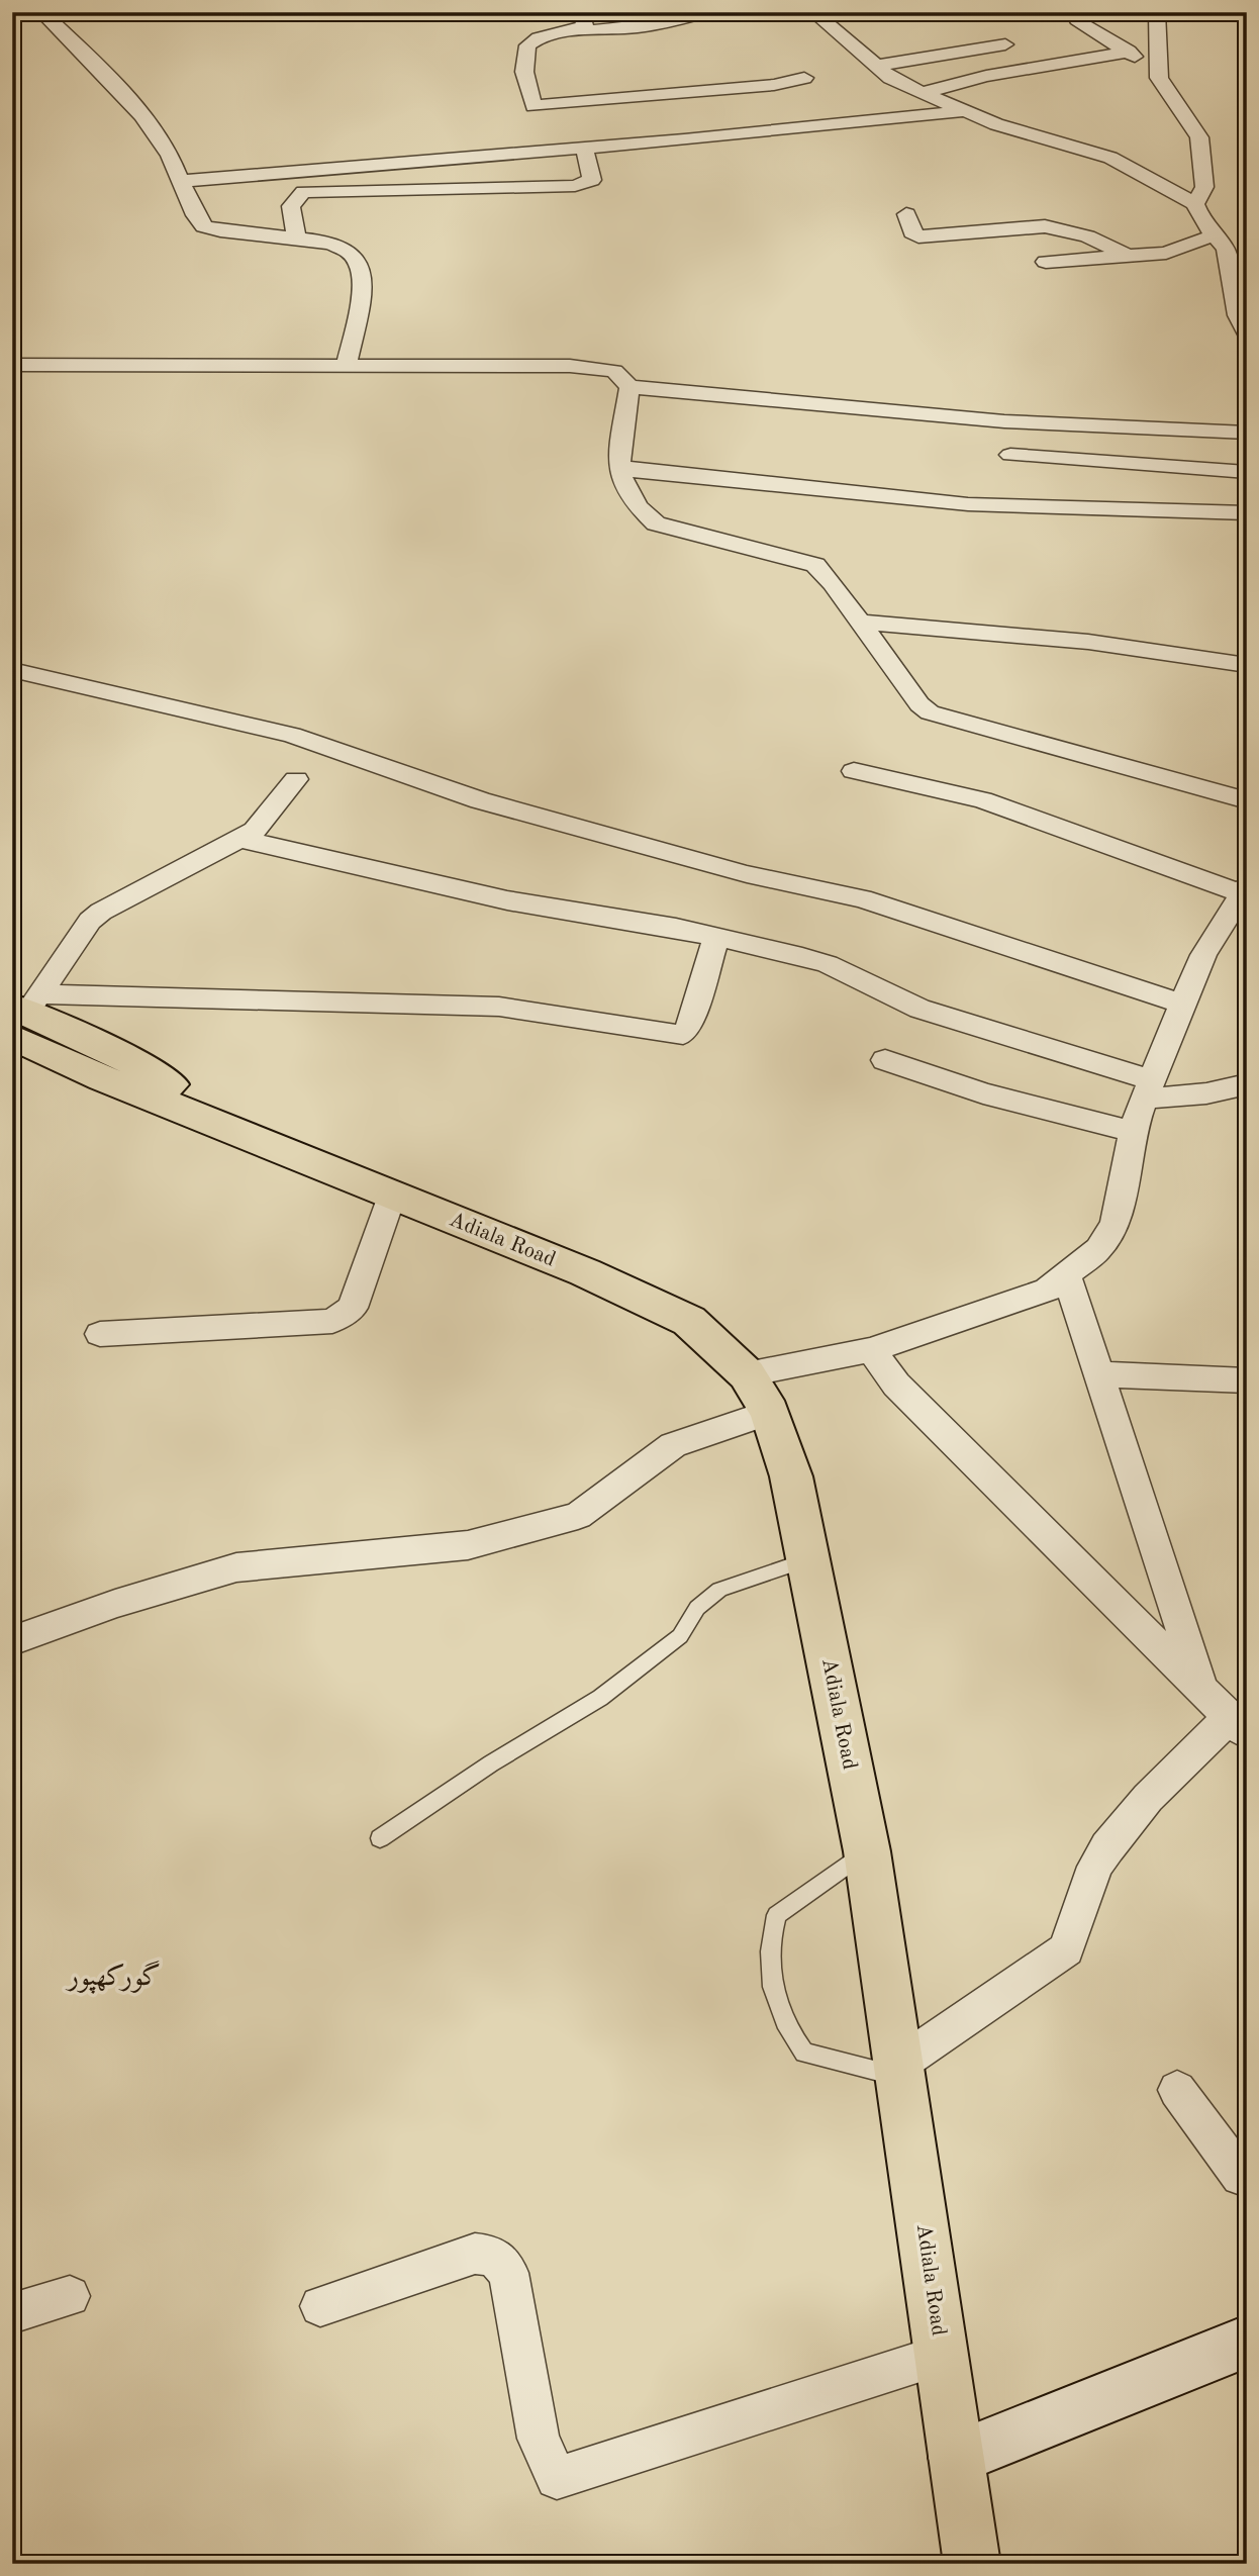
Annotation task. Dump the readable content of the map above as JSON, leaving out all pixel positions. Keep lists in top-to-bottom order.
{
  "streets": {
    "main road": ["Adiala Road"]
  },
  "districts": ["گورکھپور"]
}
